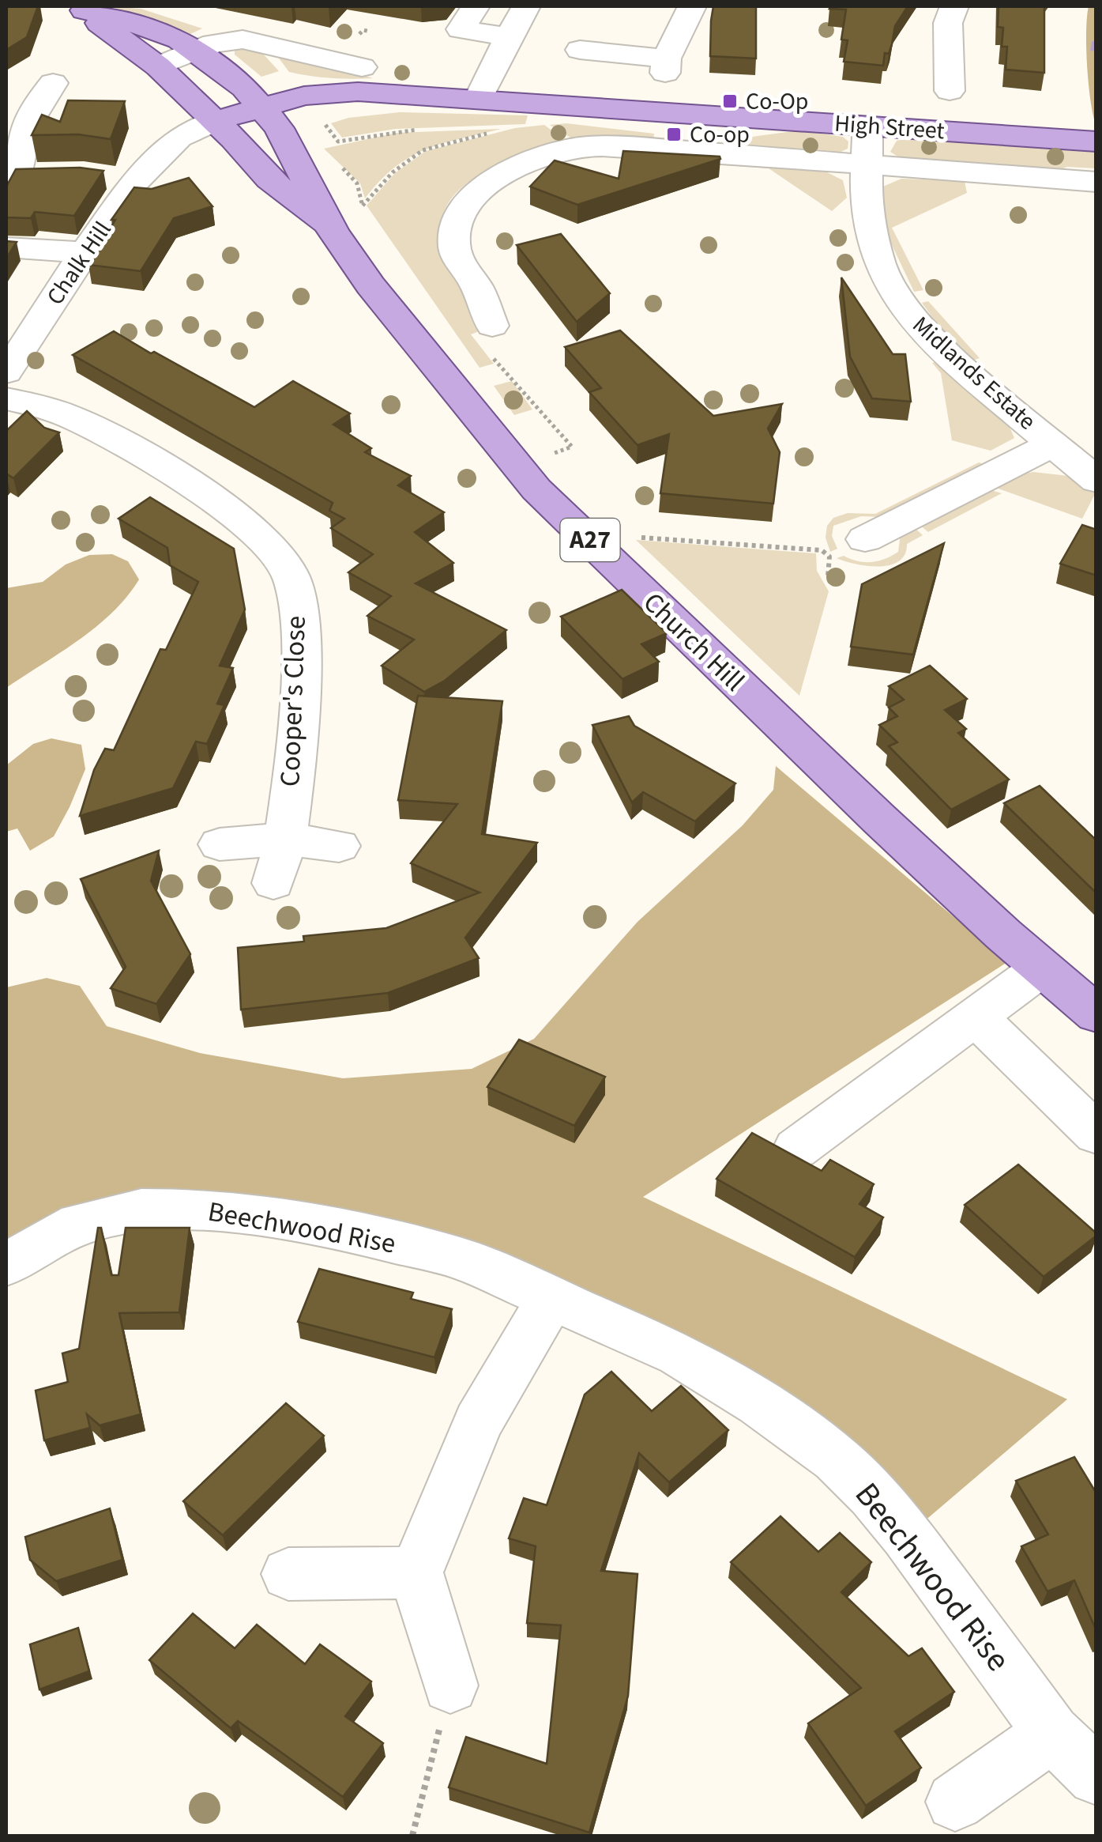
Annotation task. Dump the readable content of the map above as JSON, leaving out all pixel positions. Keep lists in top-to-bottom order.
{
  "streets": {
    "main road": ["High Street", "A27", "Church Hill"],
    "street": [
      "Chalk Hill",
      "Midlands Estate",
      "Cooper's Close",
      "Beechwood Rise"
    ]
  },
  "crossings": [
    ["High Street", "Chalk Hill"],
    ["High Street", "Midlands Estate"],
    ["High Street", "A27"],
    ["High Street", "Church Hill"],
    ["Chalk Hill", "A27"],
    ["Chalk Hill", "Church Hill"],
    ["A27", "Church Hill"]
  ],
  "places": {
    "transit": ["Co-Op", "Co-op"]
  }
}
